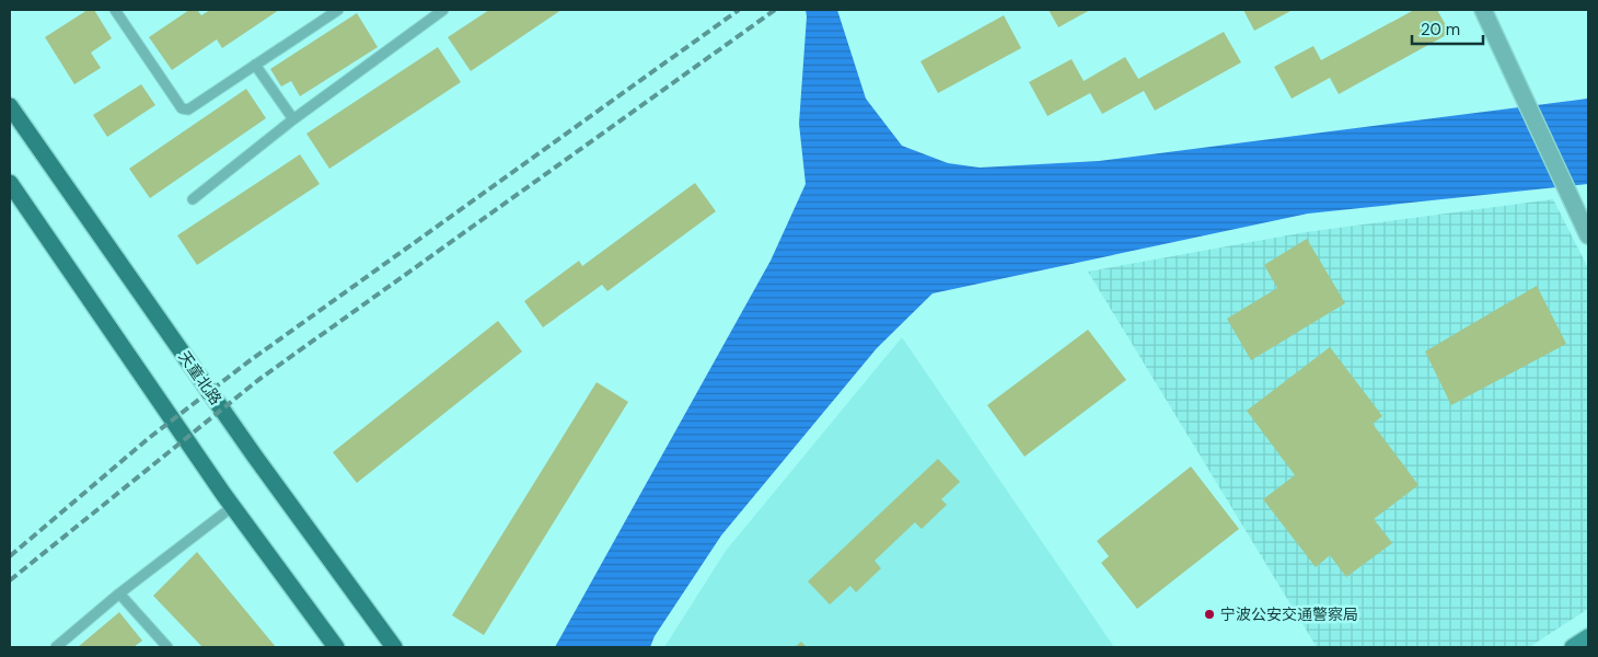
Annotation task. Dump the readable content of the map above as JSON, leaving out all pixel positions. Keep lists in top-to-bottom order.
{
  "streets": {
    "main road": ["天童北路"]
  },
  "places": ["宁波公安交通警察局"],
  "scale_bar": "20 m"
}
